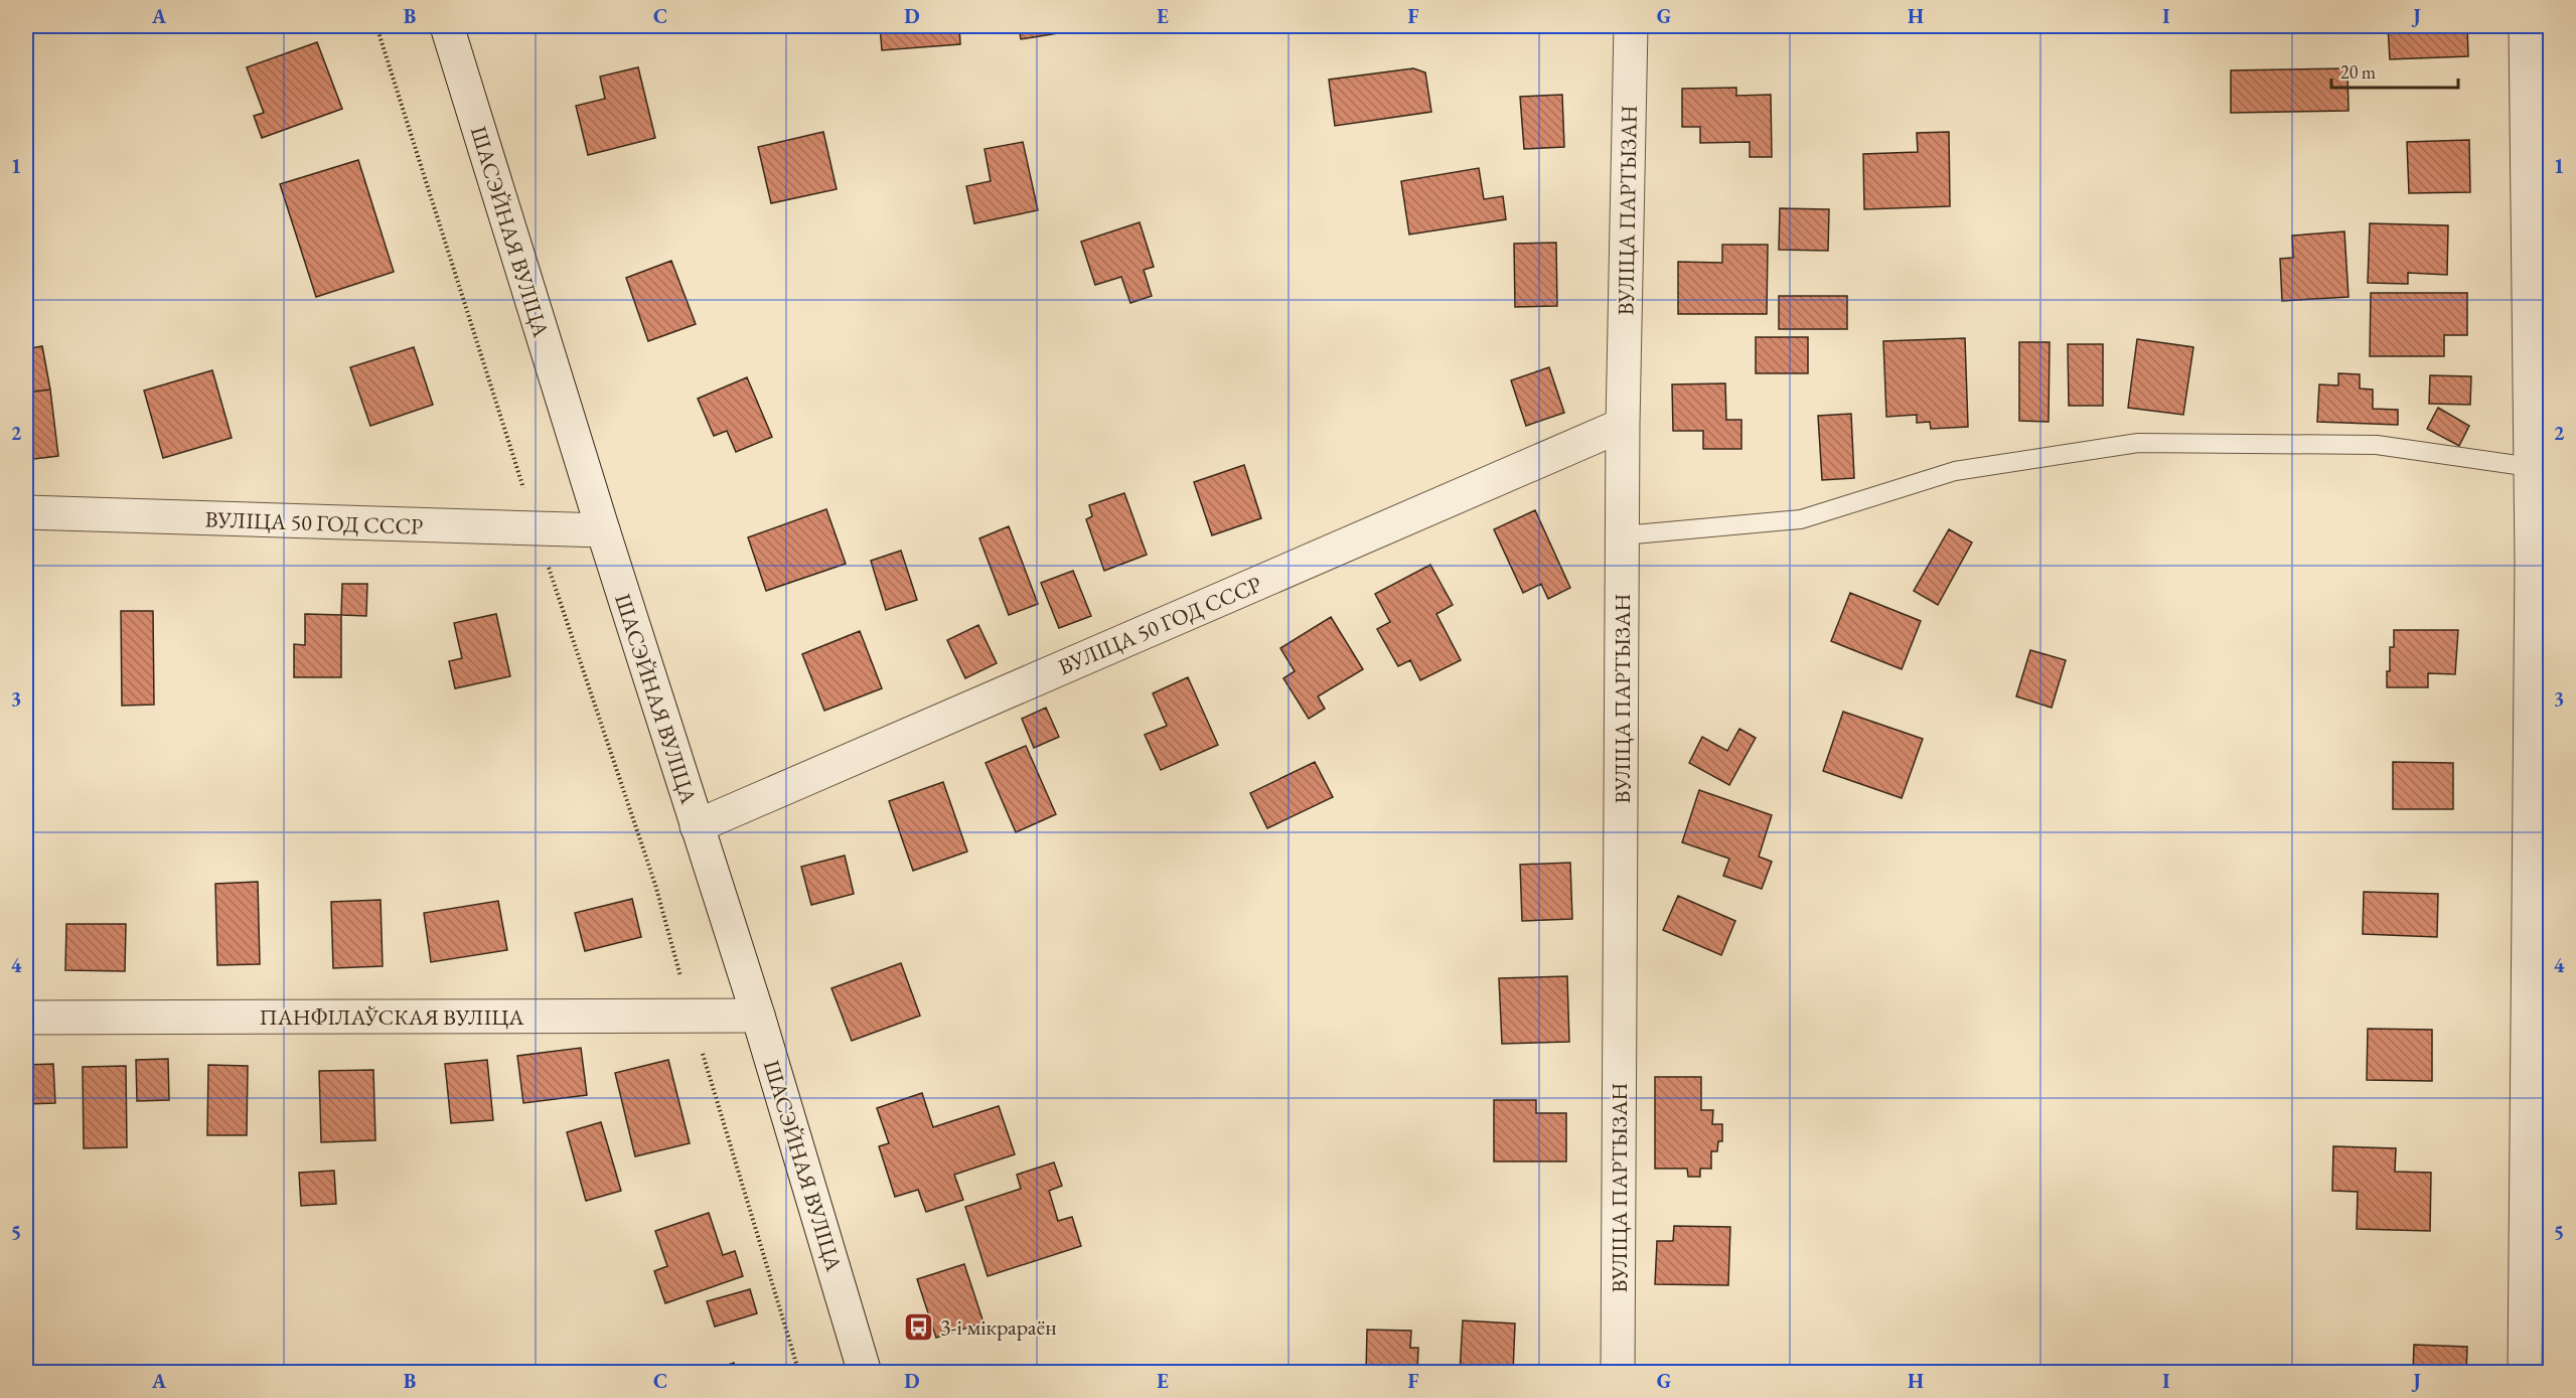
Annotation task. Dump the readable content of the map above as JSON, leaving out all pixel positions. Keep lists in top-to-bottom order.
{
  "streets": {
    "street": [
      "ВУЛІЦА ПАРТЫЗАН",
      "ШАСЭЙНАЯ ВУЛІЦА",
      "ВУЛІЦА 50 ГОД СССР",
      "ПАНФІЛАЎСКАЯ ВУЛІЦА"
    ]
  },
  "crossings": [
    ["ВУЛІЦА ПАРТЫЗАН", "ВУЛІЦА 50 ГОД СССР"],
    ["ШАСЭЙНАЯ ВУЛІЦА", "ВУЛІЦА 50 ГОД СССР"],
    ["ШАСЭЙНАЯ ВУЛІЦА", "ПАНФІЛАЎСКАЯ ВУЛІЦА"]
  ],
  "places": {
    "bus stop": ["3-і мікрараён"]
  },
  "scale_bar": "20 m",
  "grid": {
    "columns": [
      "A",
      "B",
      "C",
      "D",
      "E",
      "F",
      "G",
      "H",
      "I",
      "J"
    ],
    "rows": [
      "1",
      "2",
      "3",
      "4",
      "5"
    ]
  }
}
